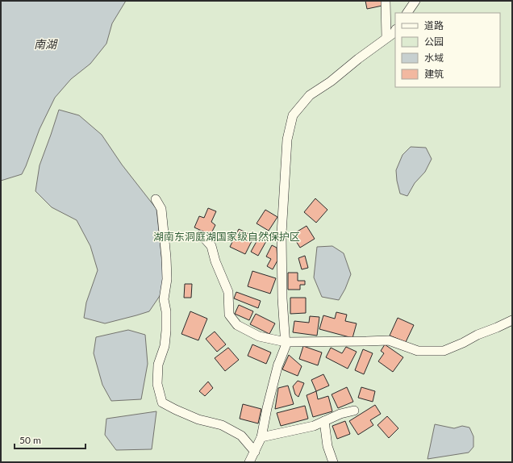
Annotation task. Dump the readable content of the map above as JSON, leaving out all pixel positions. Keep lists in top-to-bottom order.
{
  "water": ["南湖"],
  "parks": ["湖南东洞庭湖国家级自然保护区"],
  "legend": [
    "道路",
    "公园",
    "水域",
    "建筑"
  ],
  "scale_bar": "50 m"
}
